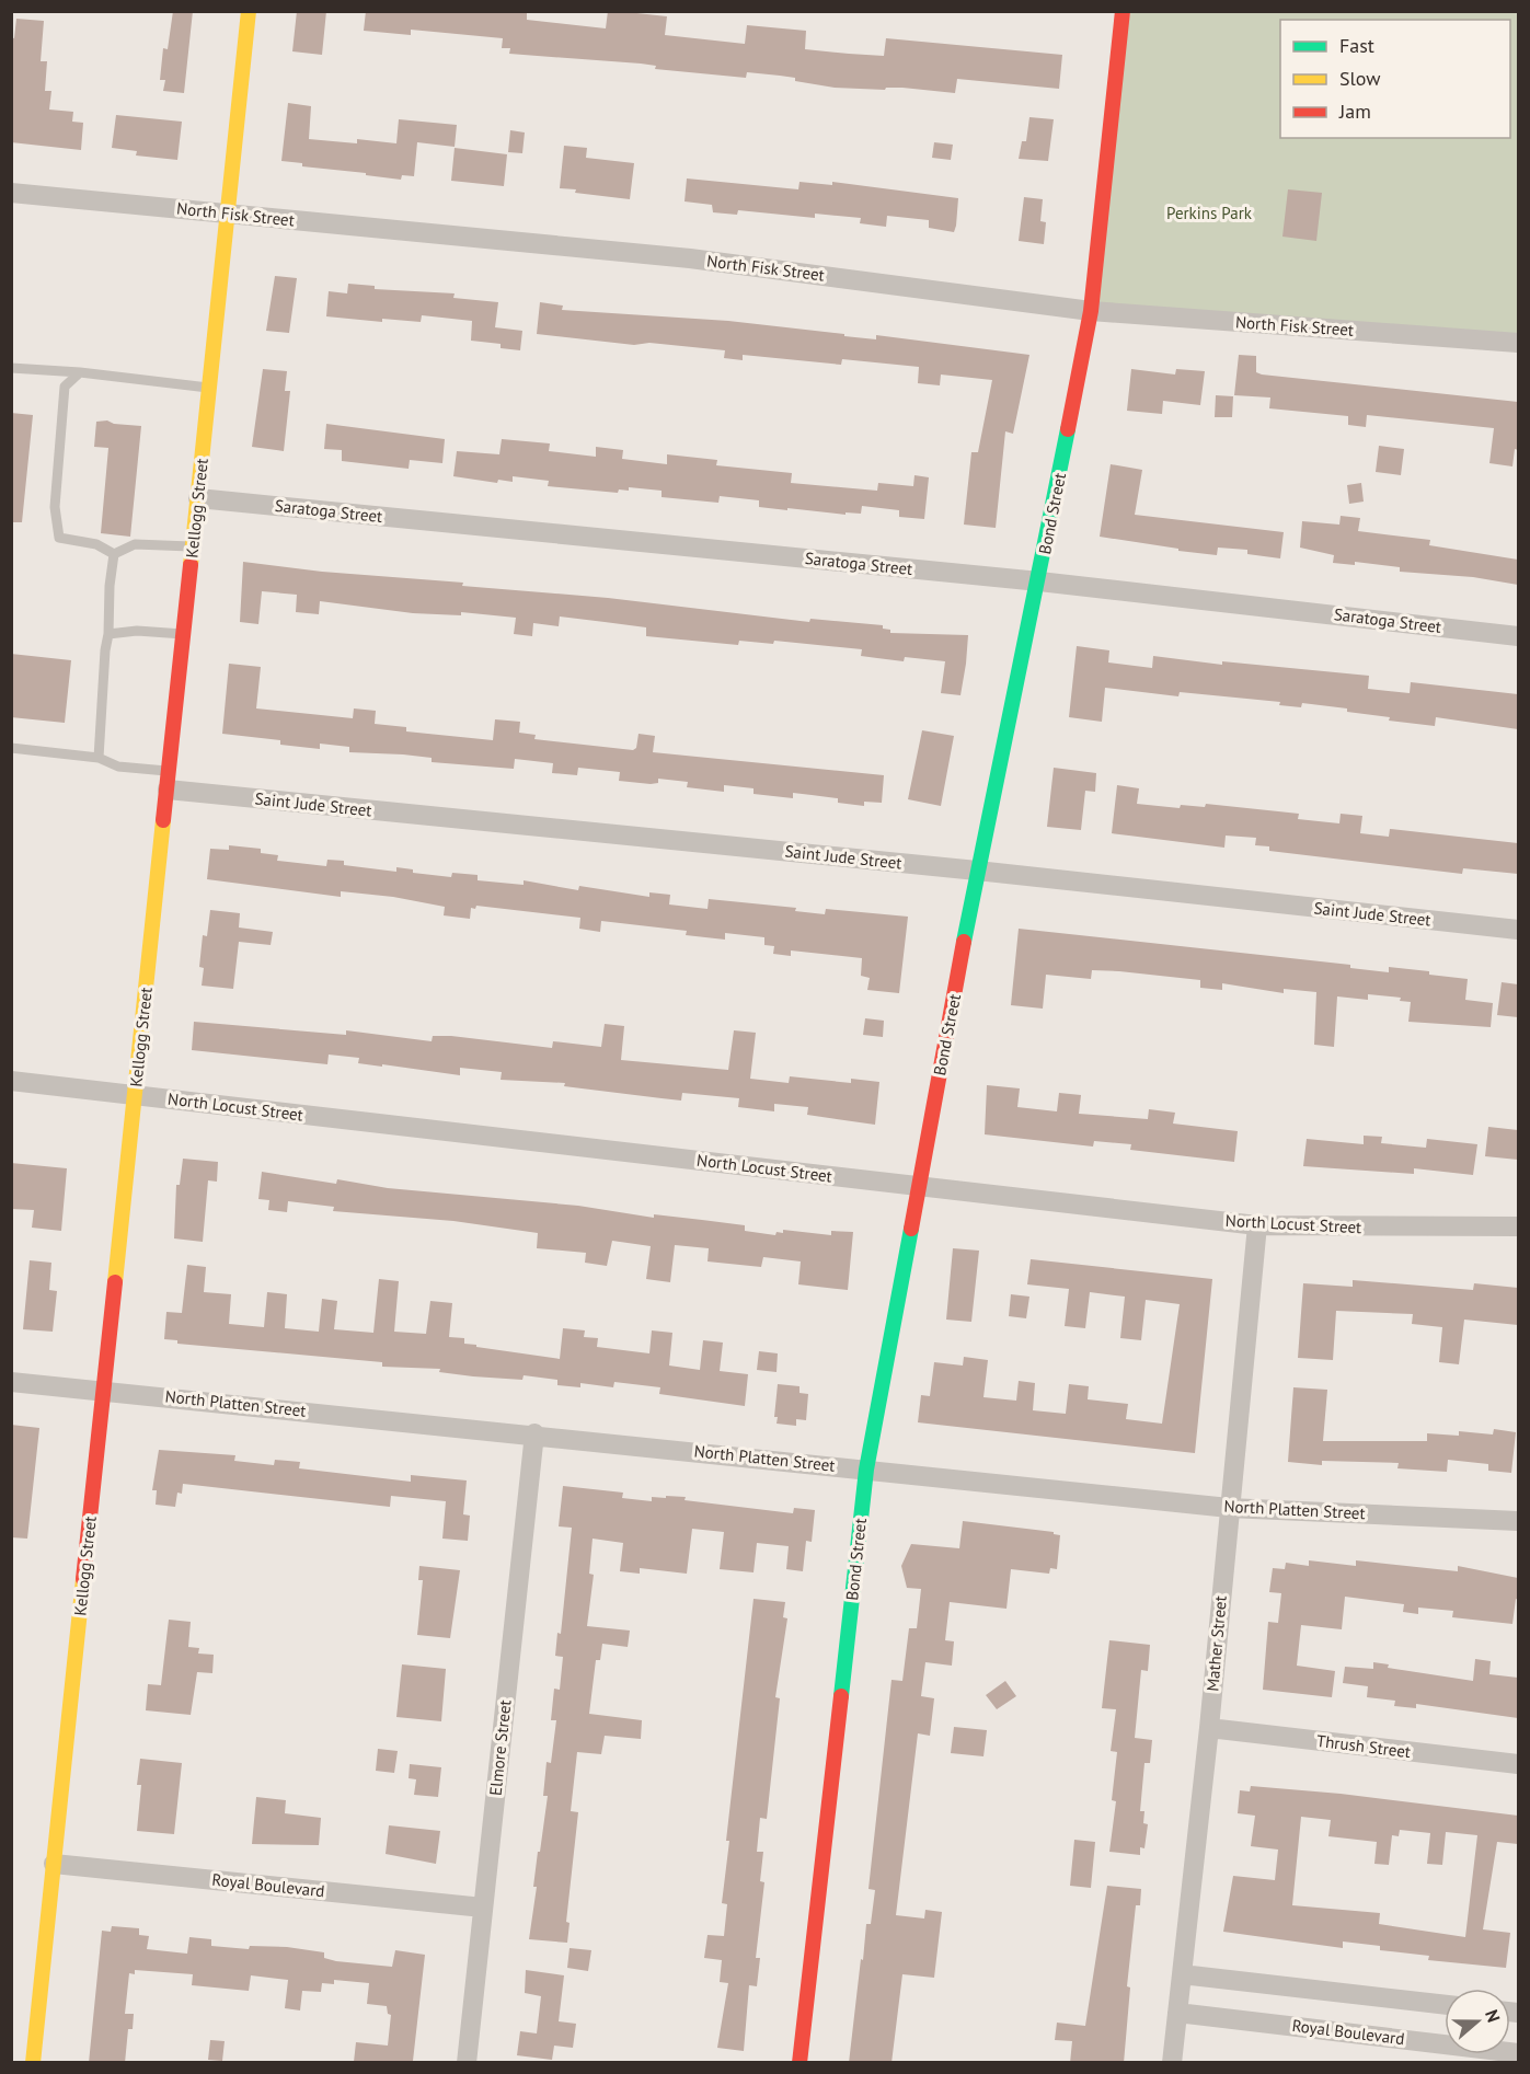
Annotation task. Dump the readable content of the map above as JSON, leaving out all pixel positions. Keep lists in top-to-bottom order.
{
  "streets": {
    "street": [
      "North Fisk Street",
      "Kellogg Street",
      "Saratoga Street",
      "Bond Street",
      "Saint Jude Street",
      "North Locust Street",
      "North Platten Street",
      "Mather Street",
      "Thrush Street",
      "Elmore Street",
      "Royal Boulevard"
    ]
  },
  "crossings": [
    ["North Fisk Street", "Kellogg Street"],
    ["North Fisk Street", "Bond Street"],
    ["Kellogg Street", "Saratoga Street"],
    ["Kellogg Street", "Saint Jude Street"],
    ["Kellogg Street", "North Locust Street"],
    ["Kellogg Street", "North Platten Street"],
    ["Kellogg Street", "Royal Boulevard"],
    ["Saratoga Street", "Bond Street"],
    ["Bond Street", "Saint Jude Street"],
    ["Bond Street", "North Locust Street"],
    ["Bond Street", "North Platten Street"],
    ["North Locust Street", "Mather Street"],
    ["North Platten Street", "Mather Street"],
    ["North Platten Street", "Elmore Street"],
    ["Mather Street", "Thrush Street"],
    ["Mather Street", "Royal Boulevard"],
    ["Elmore Street", "Royal Boulevard"]
  ],
  "parks": ["Perkins Park"],
  "legend": ["Fast", "Slow", "Jam"],
  "north": "right"
}
